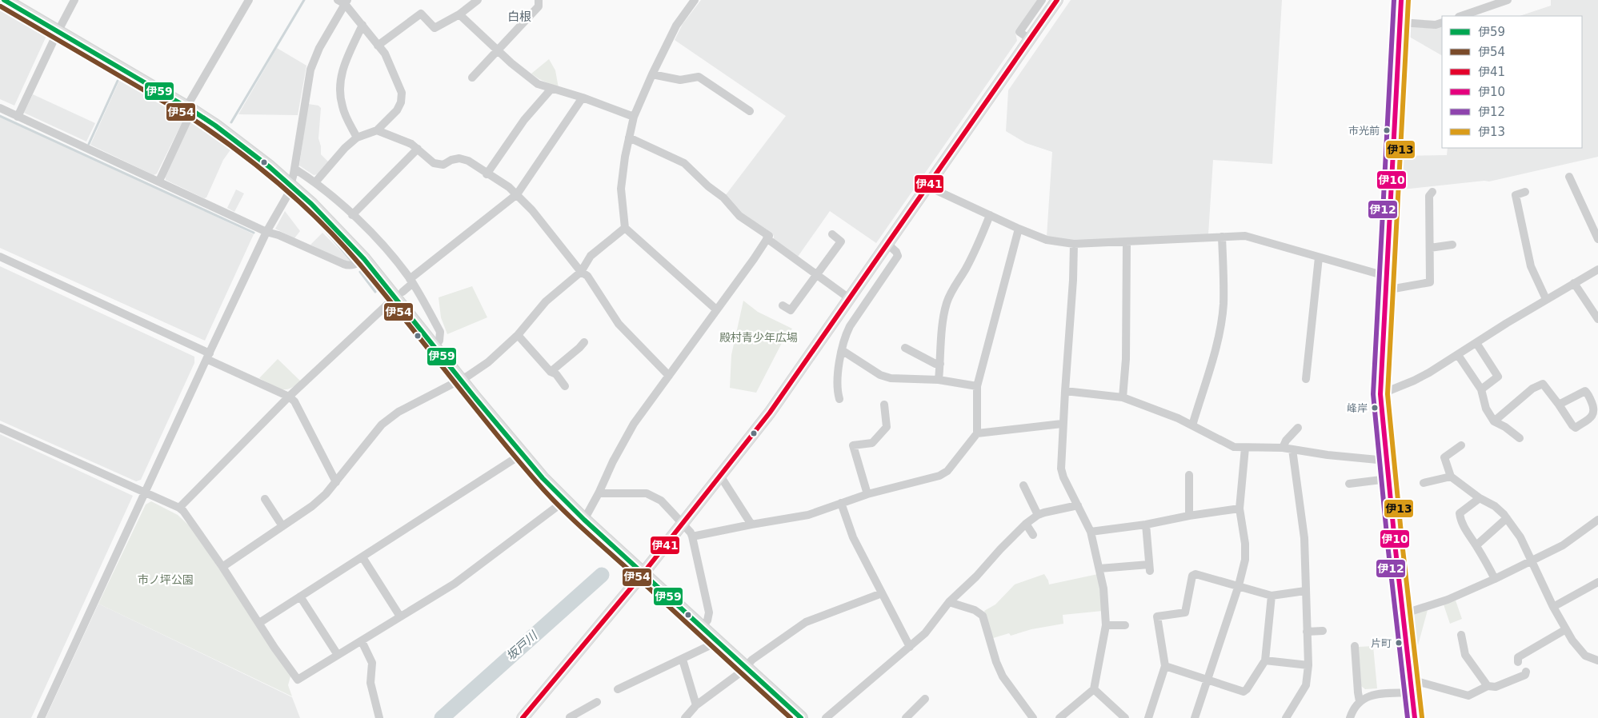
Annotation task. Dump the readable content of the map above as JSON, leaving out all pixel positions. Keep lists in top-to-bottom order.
{
  "districts": ["白根"],
  "water": ["坂戸川"],
  "parks": ["殿村青少年広場", "市ノ坪公園"],
  "places": ["市光前", "峰岸", "片町"],
  "lines": [
    "transit line 伊59",
    "transit line 伊41",
    "transit line 伊10",
    "transit line 伊12",
    "transit line 伊13",
    "transit line 伊54"
  ],
  "legend": [
    "伊59",
    "伊54",
    "伊41",
    "伊10",
    "伊12",
    "伊13"
  ]
}
